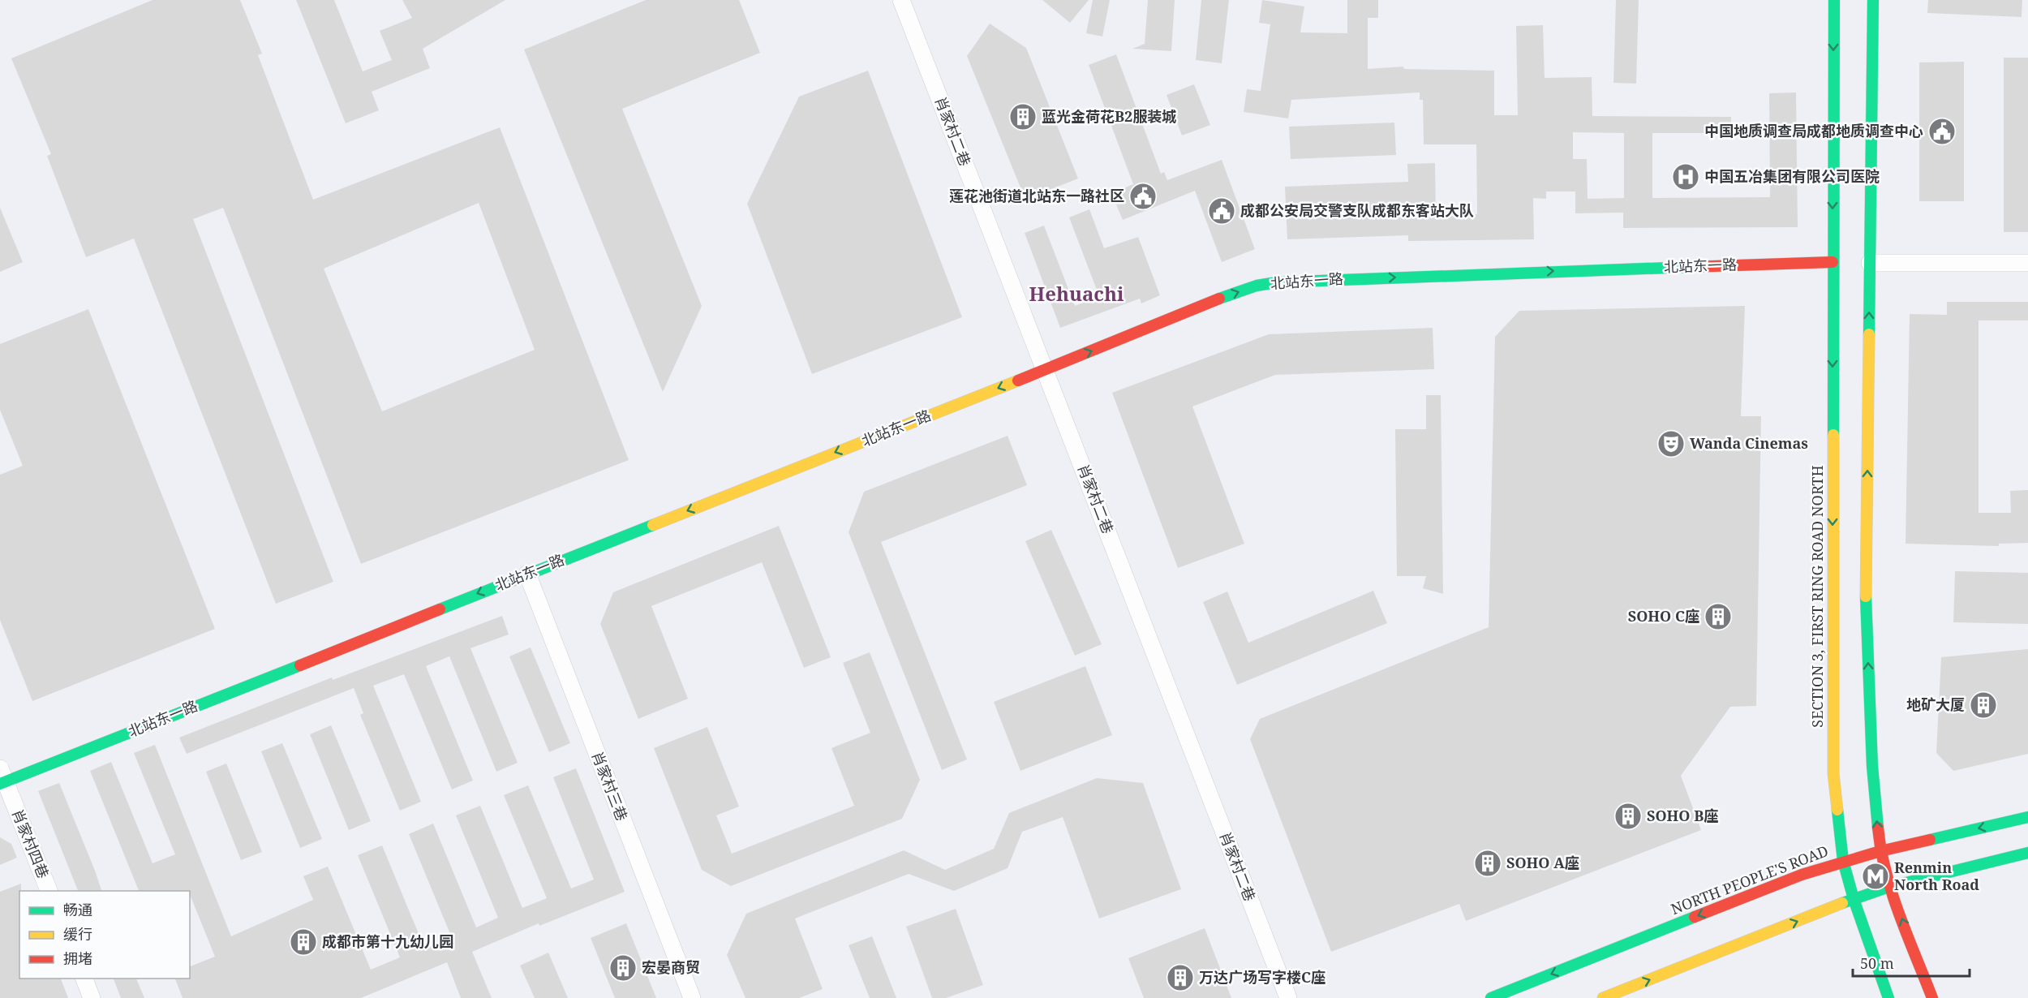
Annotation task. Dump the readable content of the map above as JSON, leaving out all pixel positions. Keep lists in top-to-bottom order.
{
  "streets": {
    "main road": ["北站东一路", "SECTION 3, FIRST RING ROAD NORTH", "NORTH PEOPLE'S ROAD"],
    "street": ["肖家村二巷", "肖家村三巷", "肖家村四巷"]
  },
  "crossings": [
    ["肖家村二巷", "北站东一路"],
    ["北站东一路", "SECTION 3, FIRST RING ROAD NORTH"],
    ["北站东一路", "肖家村三巷"],
    ["北站东一路", "肖家村四巷"],
    ["SECTION 3, FIRST RING ROAD NORTH", "NORTH PEOPLE'S ROAD"]
  ],
  "districts": ["Hehuachi"],
  "places": {
    "building": [
      "蓝光金荷花B2服装城",
      "SOHO C座",
      "地矿大厦",
      "SOHO B座",
      "SOHO A座",
      "成都市第十九幼儿园",
      "宏晏商贸",
      "万达广场写字楼C座"
    ],
    "public building": ["中国地质调查局成都地质调查中心", "莲花池街道北站东一路社区", "成都公安局交警支队成都东客站大队"],
    "hospital": ["中国五冶集团有限公司医院"],
    "theatre": ["Wanda Cinemas"],
    "metro station": ["Renmin North Road"]
  },
  "legend": ["畅通", "缓行", "拥堵"],
  "scale_bar": "50 m"
}
